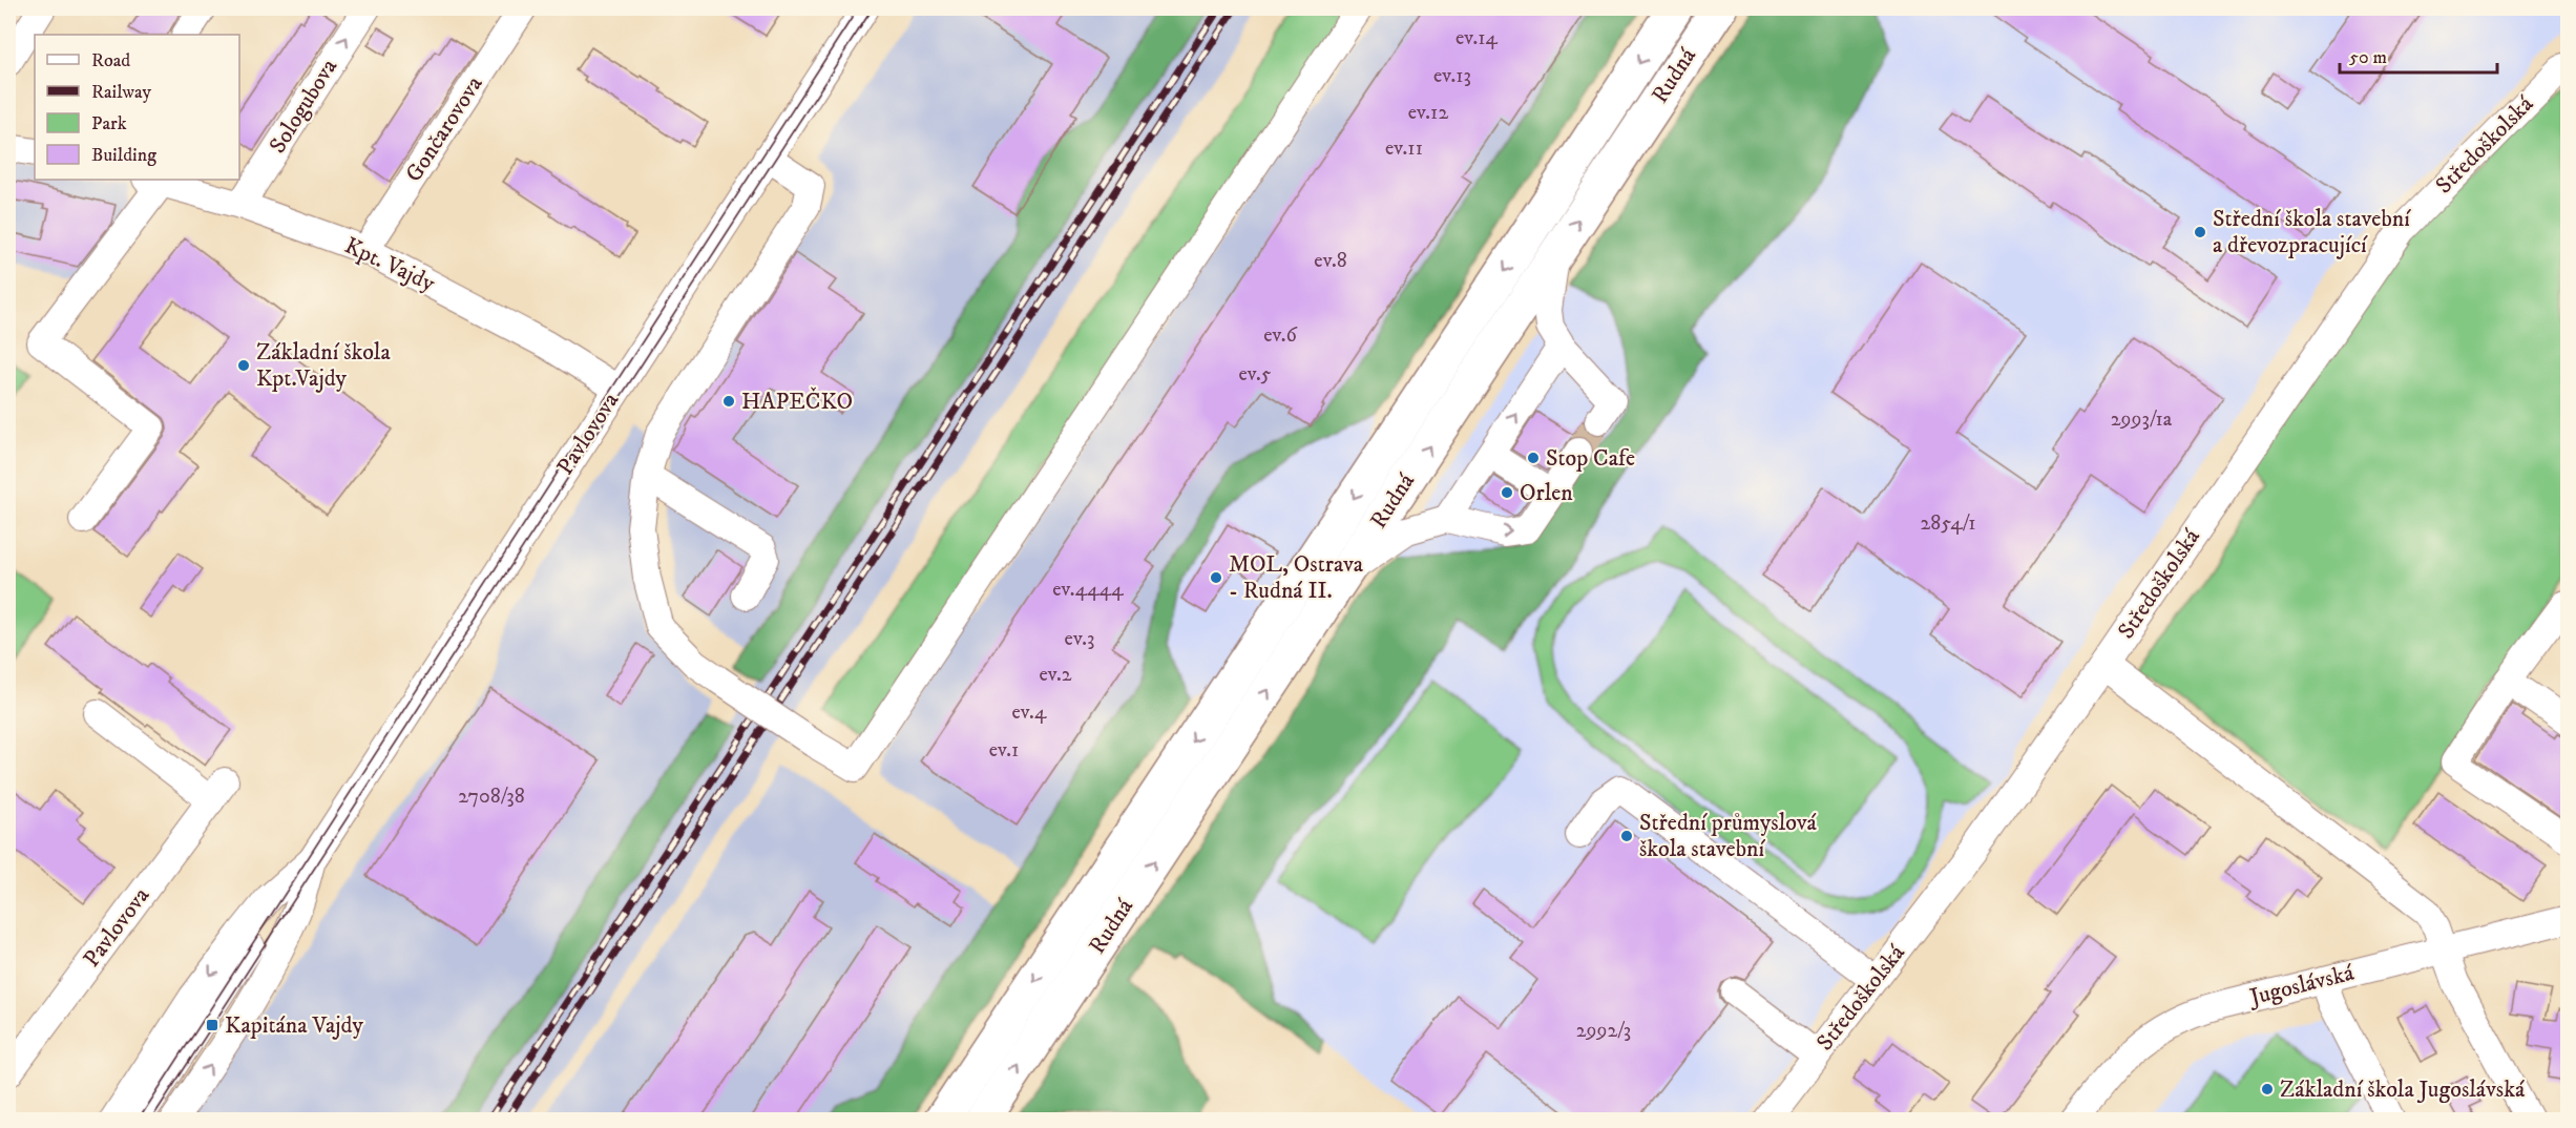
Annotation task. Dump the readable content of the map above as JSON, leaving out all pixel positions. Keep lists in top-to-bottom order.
{
  "streets": {
    "highway": ["Rudná"],
    "street": [
      "Sologubova",
      "Gončarovova",
      "Středoškolská",
      "Kpt. Vajdy",
      "Pavlovova",
      "Jugoslávská"
    ]
  },
  "crossings": [
    ["Sologubova", "Kpt. Vajdy"],
    ["Gončarovova", "Kpt. Vajdy"],
    ["Kpt. Vajdy", "Pavlovova"]
  ],
  "one_way": ["Sologubova"],
  "places": {
    "other": [
      "Střední škola stavební a dřevozpracující",
      "Základní škola Kpt.Vajdy",
      "HAPEČKO",
      "Stop Cafe",
      "Orlen",
      "MOL, Ostrava - Rudná II.",
      "Střední průmyslová škola stavební",
      "Základní škola Jugoslávská"
    ],
    "transit": ["Kapitána Vajdy"]
  },
  "house_numbers": [
    "ev.14",
    "ev.13",
    "ev.12",
    "ev.11",
    "ev.8",
    "ev.6",
    "ev.5",
    "2993/1a",
    "2854/1",
    "ev.4444",
    "ev.3",
    "ev.2",
    "ev.4",
    "ev.1",
    "2708/38",
    "2992/3"
  ],
  "legend": [
    "Road",
    "Railway",
    "Park",
    "Building"
  ],
  "scale_bar": "50 m"
}
